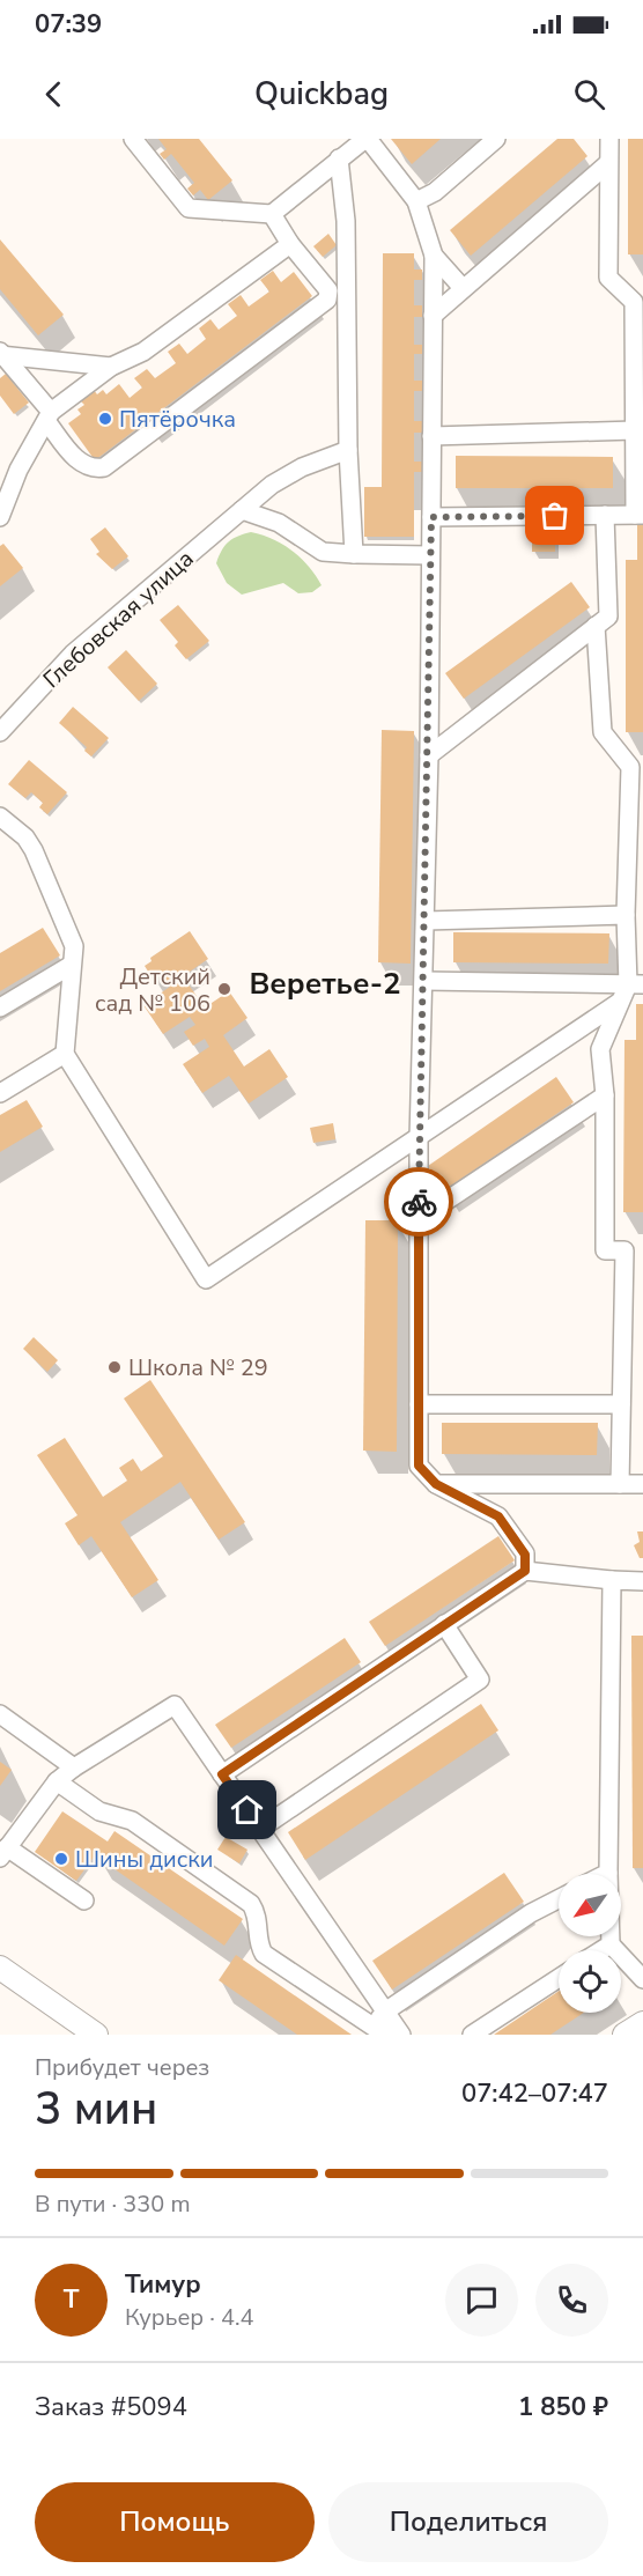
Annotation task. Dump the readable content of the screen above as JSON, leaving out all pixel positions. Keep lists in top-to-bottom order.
{
  "streets": {
    "street": ["Глебовская улица"]
  },
  "districts": ["Веретье-2"],
  "places": [
    "Пятёрочка",
    "Детский сад № 106",
    "Школа № 29",
    "Шины диски"
  ],
  "north": "bottom left",
  "page": {
    "status": "07:39",
    "header": "Quickbag",
    "heading": ["3 мин", "Прибудет через", "07:42–07:47"],
    "panel": [
      "Тимур",
      "Курьер · 4.4",
      "Заказ #5094",
      "1 850 ₽"
    ],
    "bar": "В пути · 330 m",
    "round": "Т",
    "buttons": ["Помощь", "Поделиться"]
  }
}
